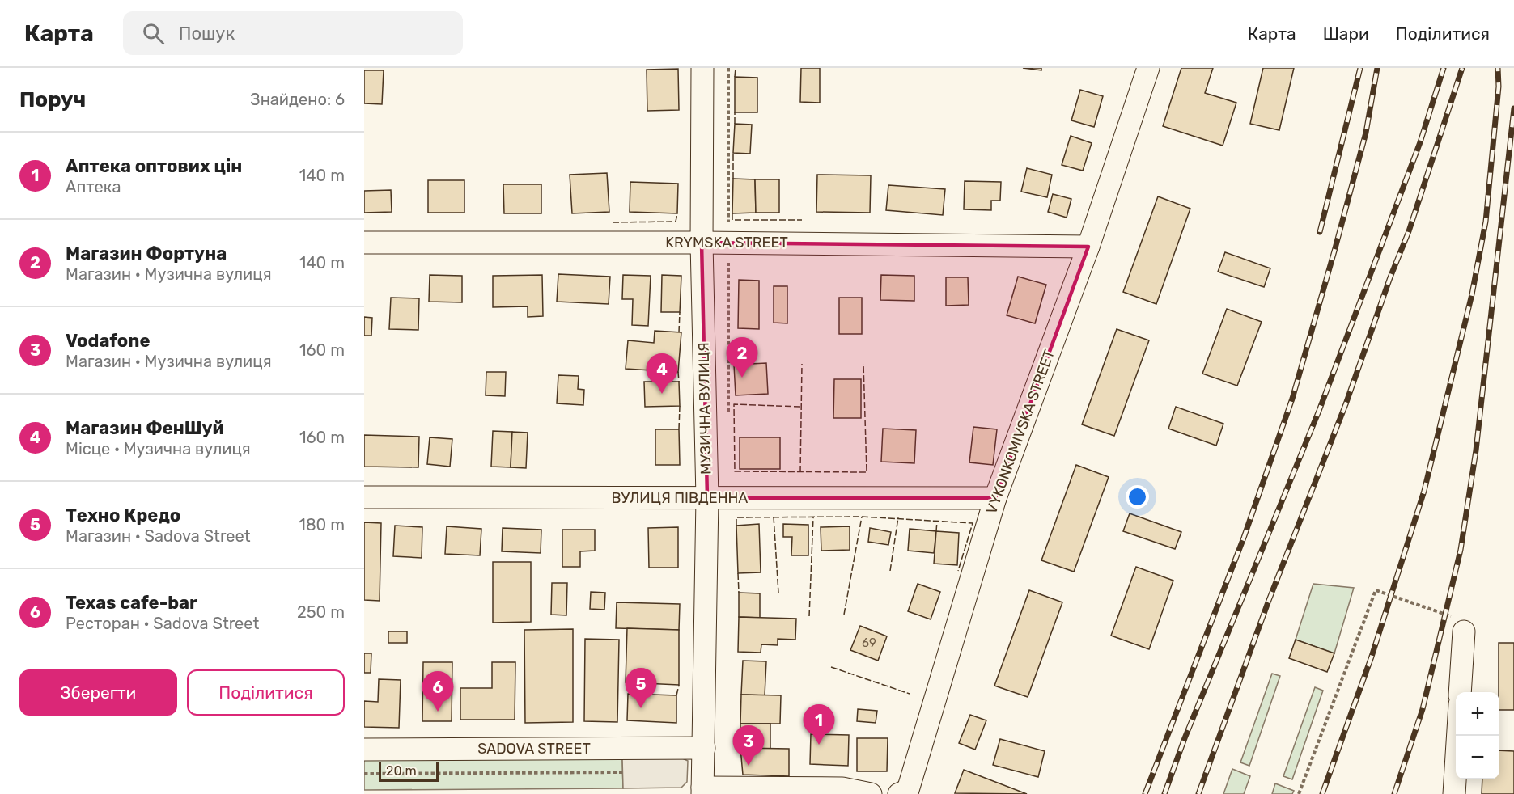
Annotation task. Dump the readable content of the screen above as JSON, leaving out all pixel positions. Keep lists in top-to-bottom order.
{
  "streets": {
    "street": [
      "KRYMSKA STREET",
      "МУЗИЧНА ВУЛИЦЯ",
      "VYKONKOMIVSKA STREET",
      "ВУЛИЦЯ ПІВДЕННА",
      "SADOVA STREET"
    ]
  },
  "crossings": [
    ["KRYMSKA STREET", "МУЗИЧНА ВУЛИЦЯ"],
    ["KRYMSKA STREET", "VYKONKOMIVSKA STREET"],
    ["МУЗИЧНА ВУЛИЦЯ", "ВУЛИЦЯ ПІВДЕННА"],
    ["МУЗИЧНА ВУЛИЦЯ", "SADOVA STREET"],
    ["VYKONKOMIVSKA STREET", "ВУЛИЦЯ ПІВДЕННА"]
  ],
  "house_numbers": ["69"],
  "scale_bar": "20 m",
  "page": {
    "header": "Карта",
    "search": "Пошук",
    "nav": ["Карта", "Шари", "Поділитися"],
    "heading": ["Поруч", "Знайдено: 6"],
    "list": [
      {
        "mark": "1",
        "name": "Аптека оптових цін",
        "note": "Аптека",
        "value": "140 m"
      },
      {
        "mark": "2",
        "name": "Магазин Фортуна",
        "note": "Магазин · Музична вулиця",
        "value": "140 m"
      },
      {
        "mark": "3",
        "name": "Vodafone",
        "note": "Магазин · Музична вулиця",
        "value": "160 m"
      },
      {
        "mark": "4",
        "name": "Магазин ФенШуй",
        "note": "Місце · Музична вулиця",
        "value": "160 m"
      },
      {
        "mark": "5",
        "name": "Техно Кредо",
        "note": "Магазин · Sadova Street",
        "value": "180 m"
      },
      {
        "mark": "6",
        "name": "Texas cafe-bar",
        "note": "Ресторан · Sadova Street",
        "value": "250 m"
      }
    ],
    "pins": [
      "2",
      "4",
      "5",
      "6",
      "1",
      "3"
    ],
    "buttons": ["Зберегти", "Поділитися"],
    "map_buttons": ["+", "−"],
    "scale": "20 m"
  }
}
